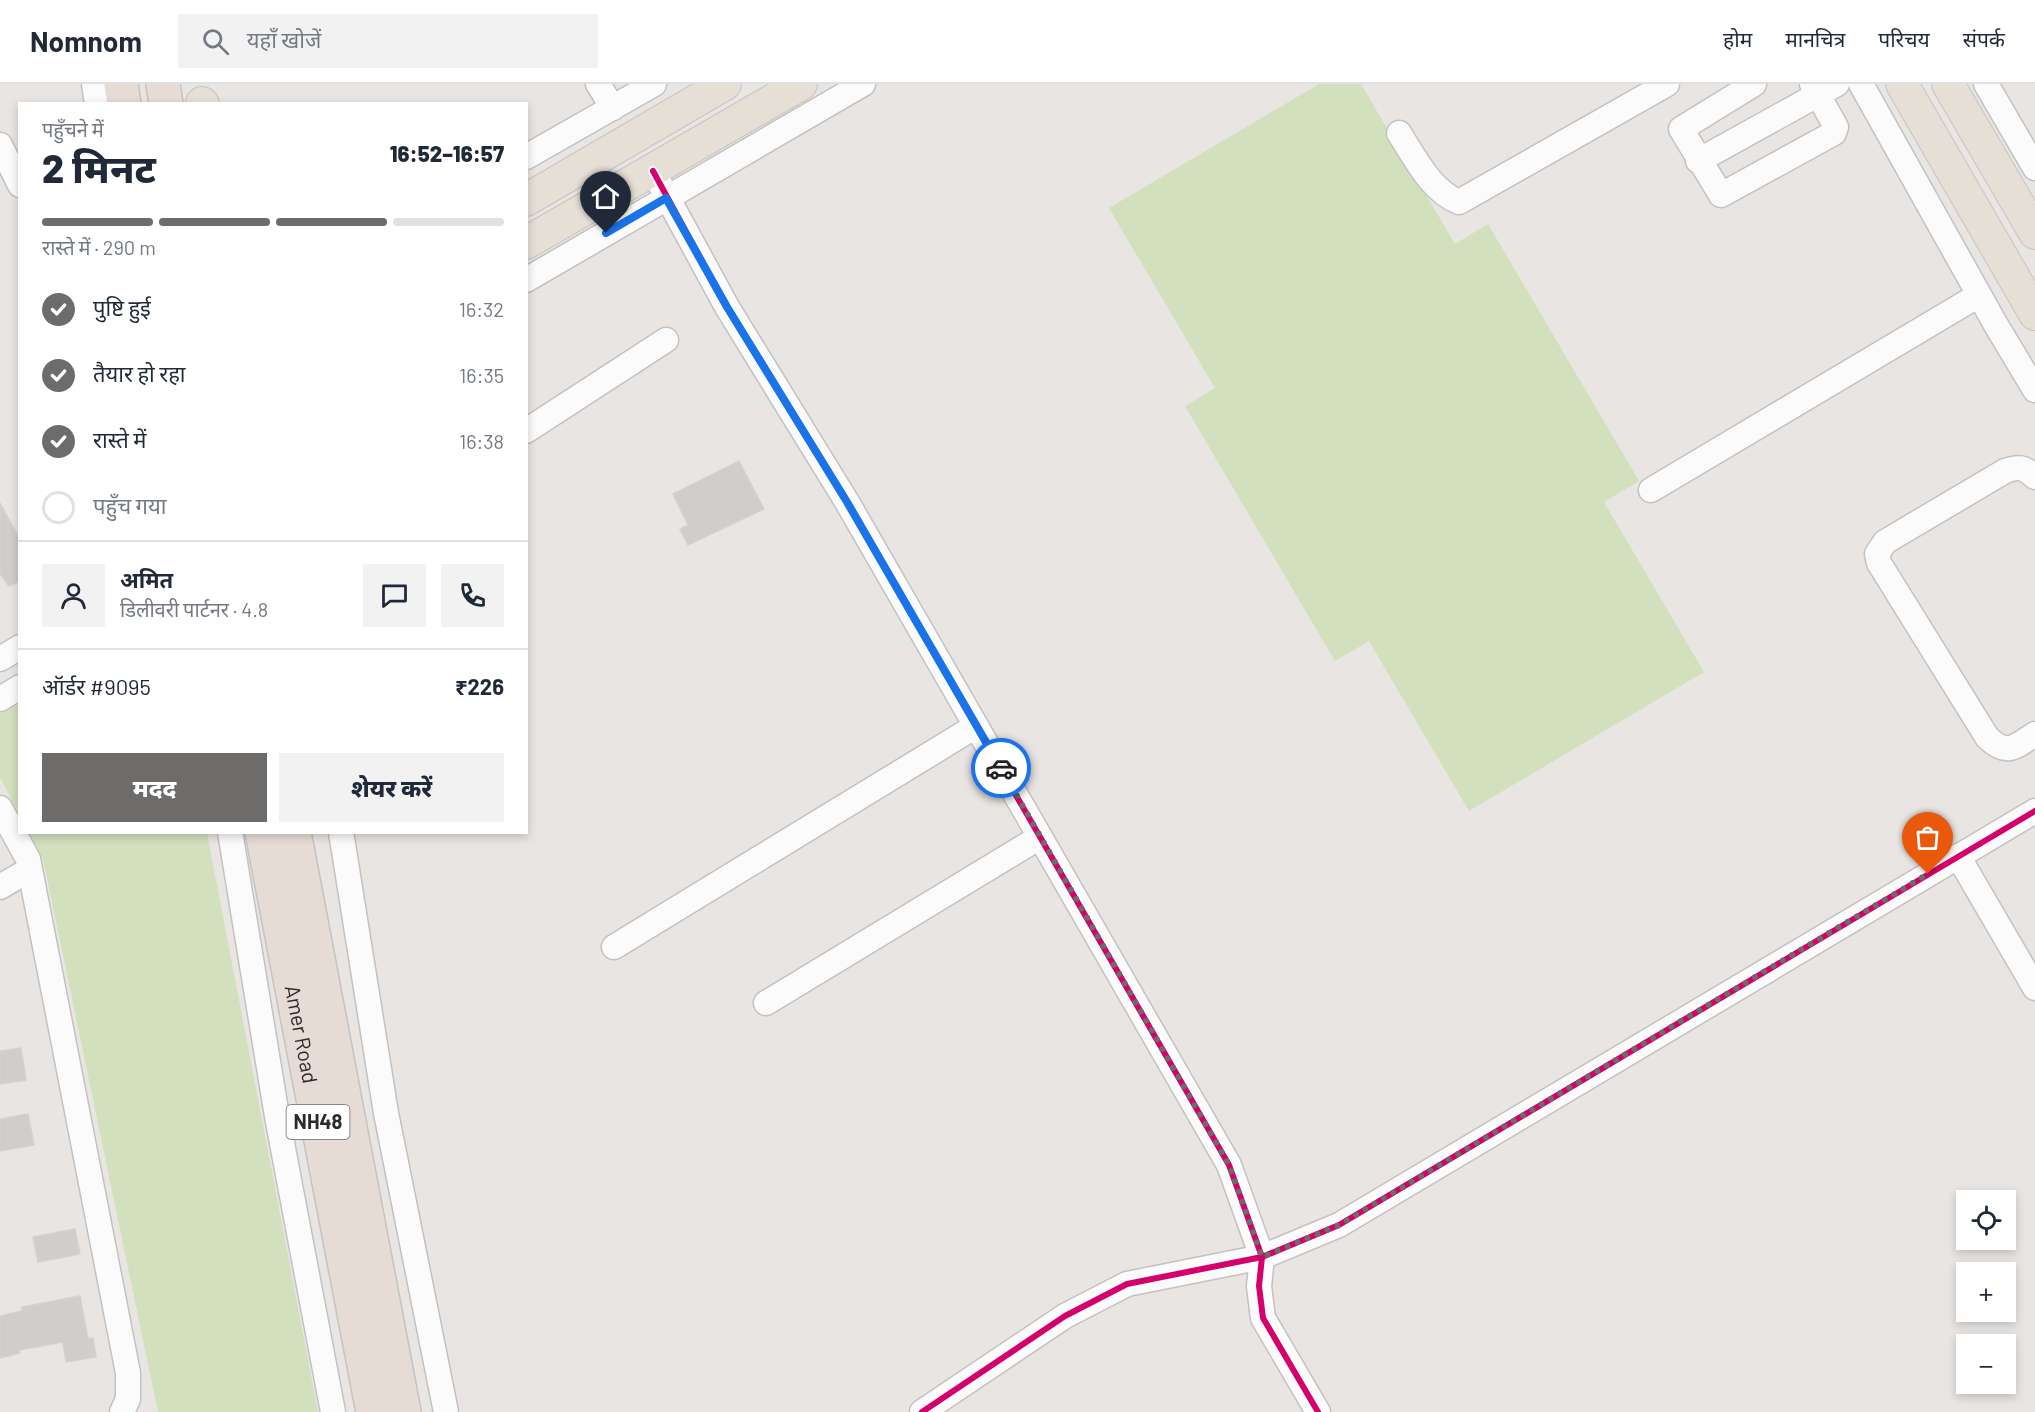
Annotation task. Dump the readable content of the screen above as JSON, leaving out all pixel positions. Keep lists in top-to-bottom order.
{
  "streets": {
    "highway": ["Amer Road", "NH48"]
  },
  "page": {
    "header": "Nomnom",
    "search": "यहाँ खोजें",
    "nav": [
      "होम",
      "मानचित्र",
      "परिचय",
      "संपर्क"
    ],
    "heading": ["2 मिनट", "पहुँचने में", "16:52–16:57"],
    "panel": [
      "अमित",
      "डिलीवरी पार्टनर · 4.8",
      "ऑर्डर #9095",
      "₹226"
    ],
    "bar": "रास्ते में · 290 m",
    "list": [
      ["पुष्टि हुई", "16:32"],
      ["तैयार हो रहा", "16:35"],
      ["रास्ते में", "16:38"],
      "पहुँच गया"
    ],
    "buttons": ["मदद", "शेयर करें"],
    "map_buttons": ["+", "−"]
  }
}
